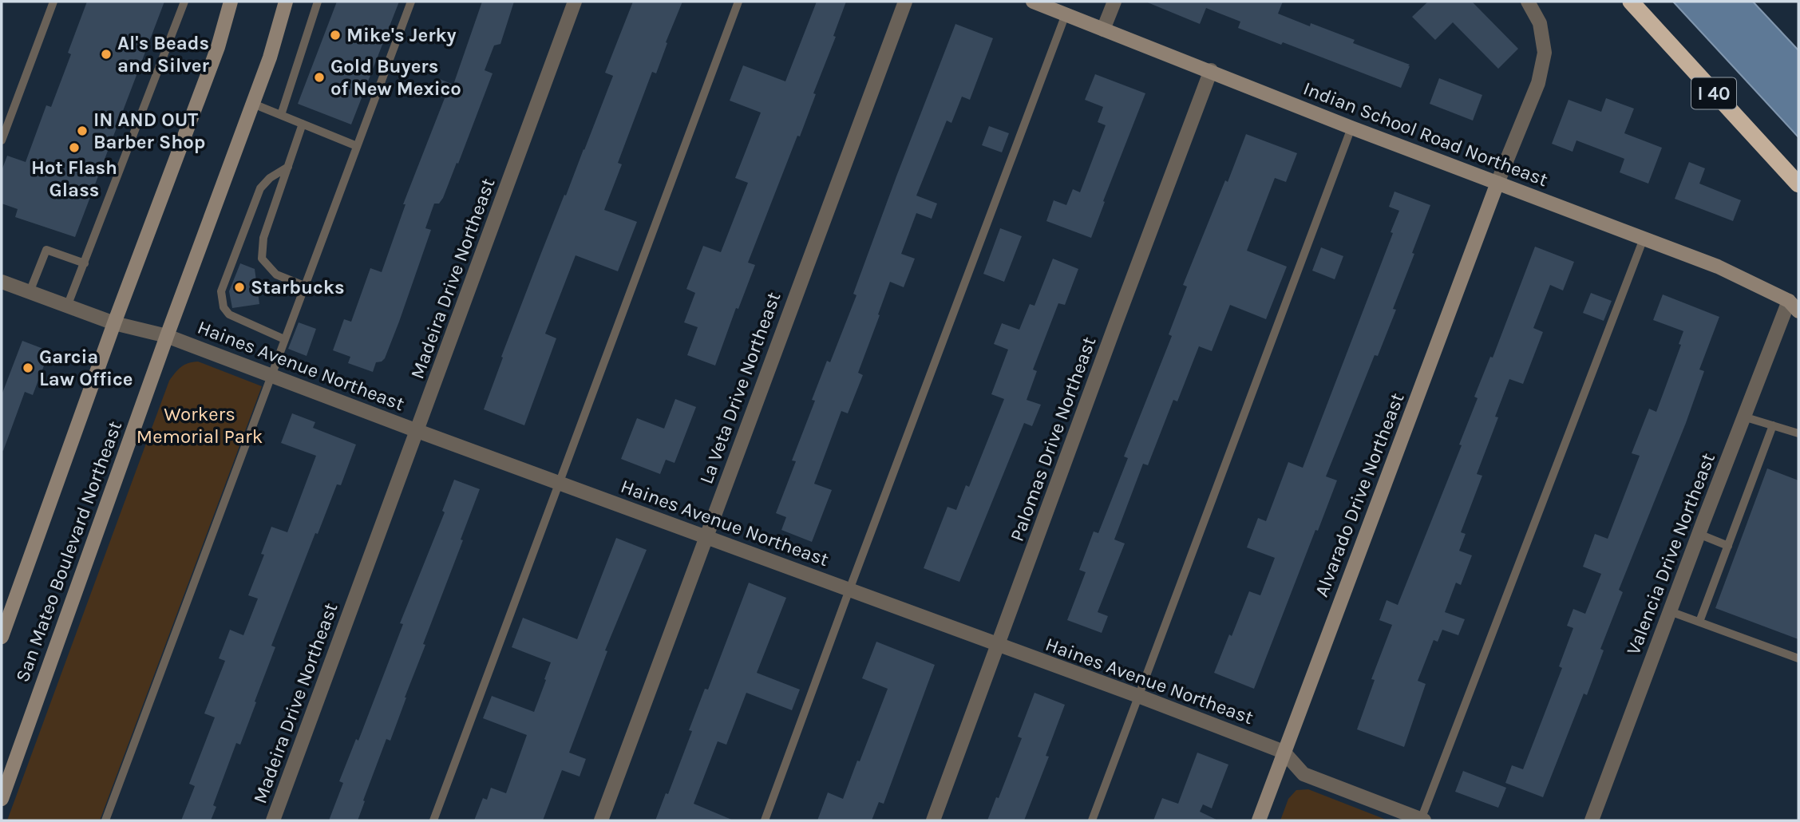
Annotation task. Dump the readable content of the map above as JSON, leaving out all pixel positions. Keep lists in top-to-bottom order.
{
  "streets": {
    "highway": ["I 40"],
    "main road": ["Indian School Road Northeast", "Alvarado Drive Northeast", "San Mateo Boulevard Northeast"],
    "street": [
      "Madeira Drive Northeast",
      "Haines Avenue Northeast",
      "La Veta Drive Northeast",
      "Palomas Drive Northeast",
      "Valencia Drive Northeast"
    ]
  },
  "crossings": [
    ["Indian School Road Northeast", "Palomas Drive Northeast"],
    ["Indian School Road Northeast", "Alvarado Drive Northeast"],
    ["Indian School Road Northeast", "Valencia Drive Northeast"],
    ["Madeira Drive Northeast", "Haines Avenue Northeast"],
    ["Haines Avenue Northeast", "La Veta Drive Northeast"],
    ["Haines Avenue Northeast", "Palomas Drive Northeast"],
    ["Haines Avenue Northeast", "Alvarado Drive Northeast"],
    ["Haines Avenue Northeast", "San Mateo Boulevard Northeast"]
  ],
  "parks": ["Workers Memorial Park"],
  "places": [
    "Mike's Jerky",
    "Al's Beads and Silver",
    "Gold Buyers of New Mexico",
    "IN AND OUT Barber Shop",
    "Hot Flash Glass",
    "Starbucks",
    "Garcia Law Office"
  ]
}
